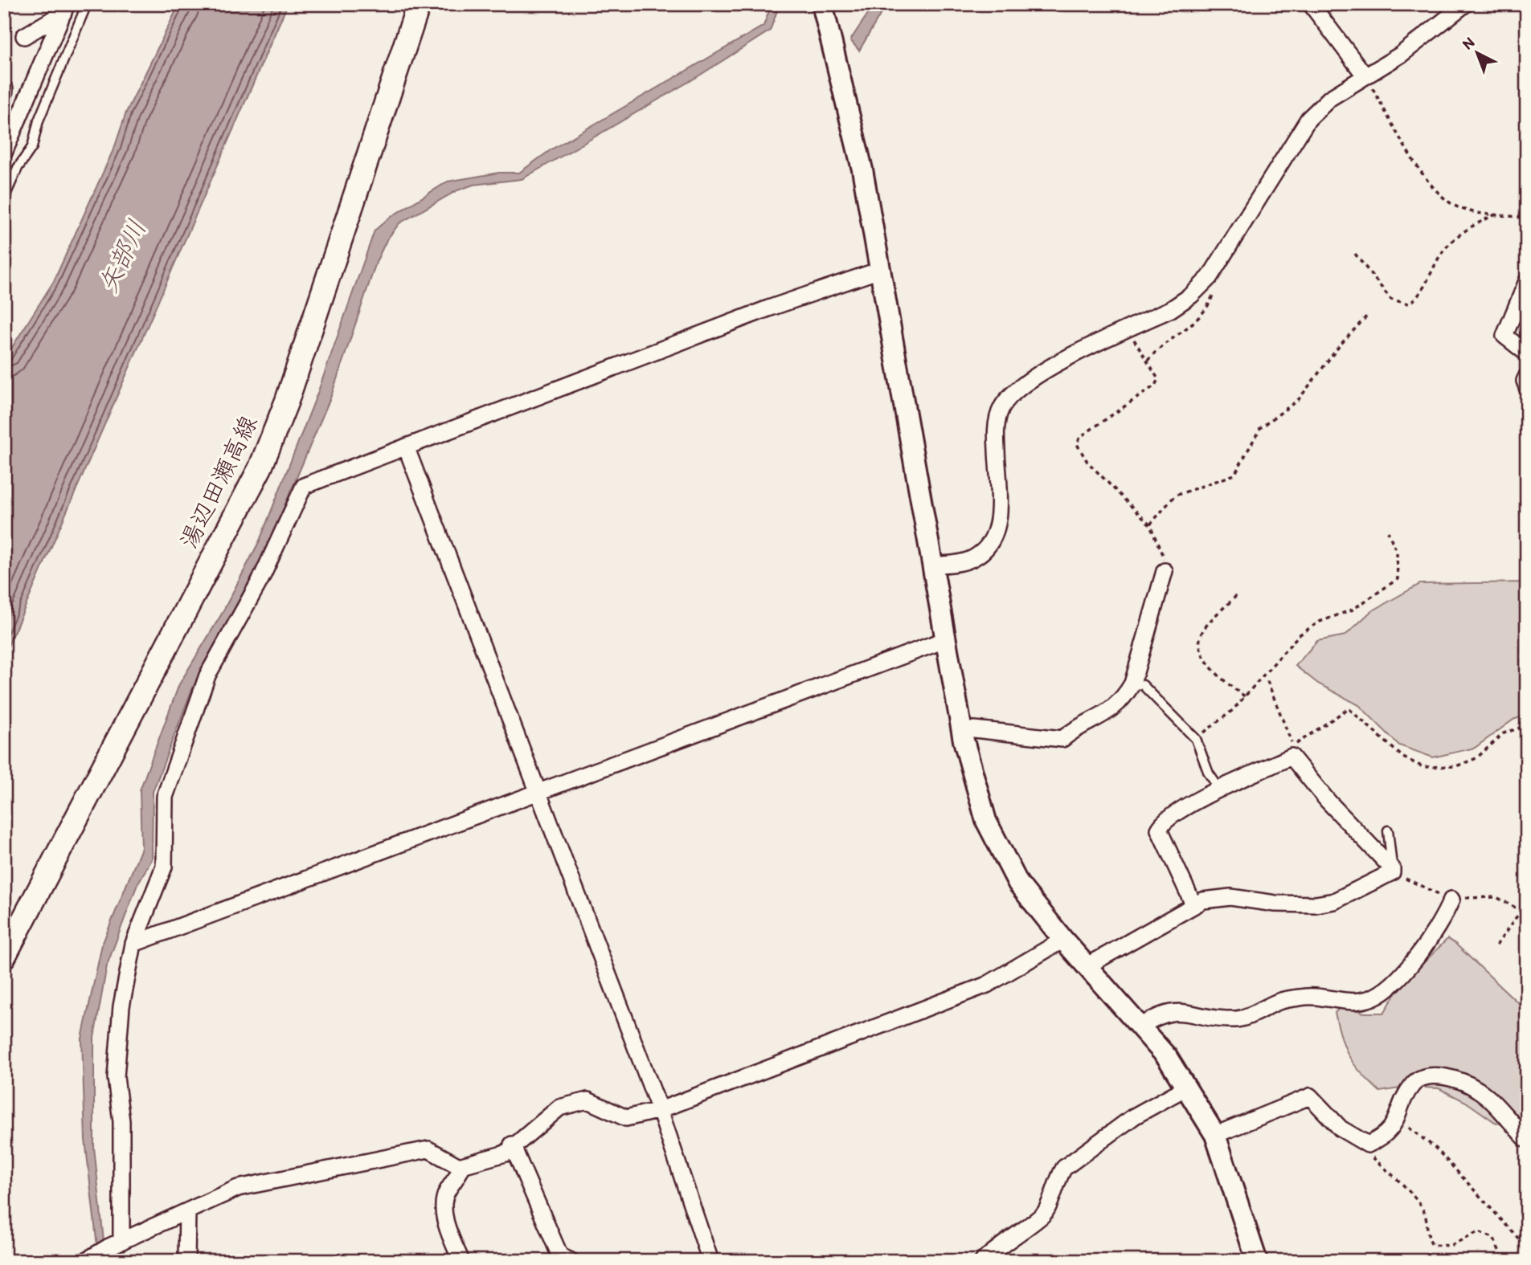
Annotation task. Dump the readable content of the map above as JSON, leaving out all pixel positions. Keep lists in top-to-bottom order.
{
  "streets": {
    "main road": ["湯辺田瀬高線"]
  },
  "water": ["矢部川"],
  "north": "top left"
}
